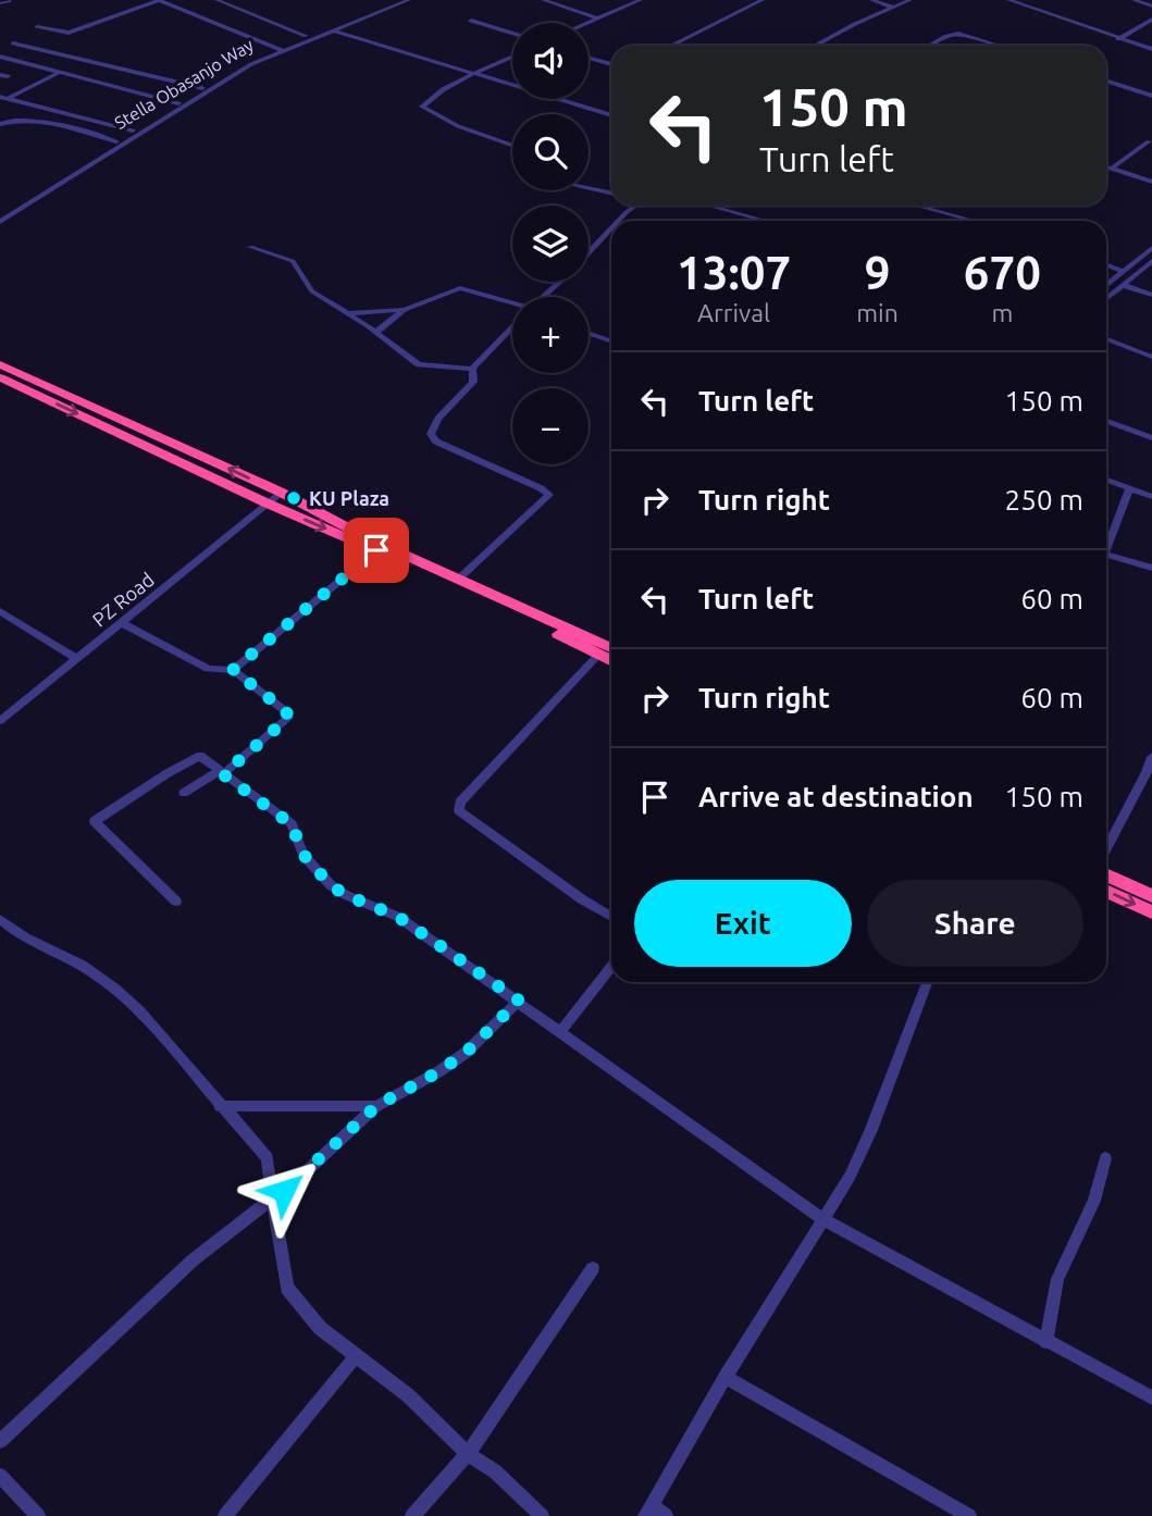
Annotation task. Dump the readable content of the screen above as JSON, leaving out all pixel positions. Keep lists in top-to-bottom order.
{
  "streets": {
    "street": ["Stella Obasanjo Way", "PZ Road"]
  },
  "places": ["KU Plaza"],
  "page": {
    "map_buttons": ["+", "−"],
    "turn": ["150 m", "Turn left"],
    "eta": [
      "13:07",
      "Arrival",
      "9",
      "min",
      "670",
      "m"
    ],
    "list": [
      {
        "name": "Turn left",
        "value": "150 m"
      },
      {
        "name": "Turn right",
        "value": "250 m"
      },
      {
        "name": "Turn left",
        "value": "60 m"
      },
      {
        "name": "Turn right",
        "value": "60 m"
      },
      {
        "name": "Arrive at destination",
        "value": "150 m"
      }
    ],
    "buttons": ["Exit", "Share"]
  }
}
